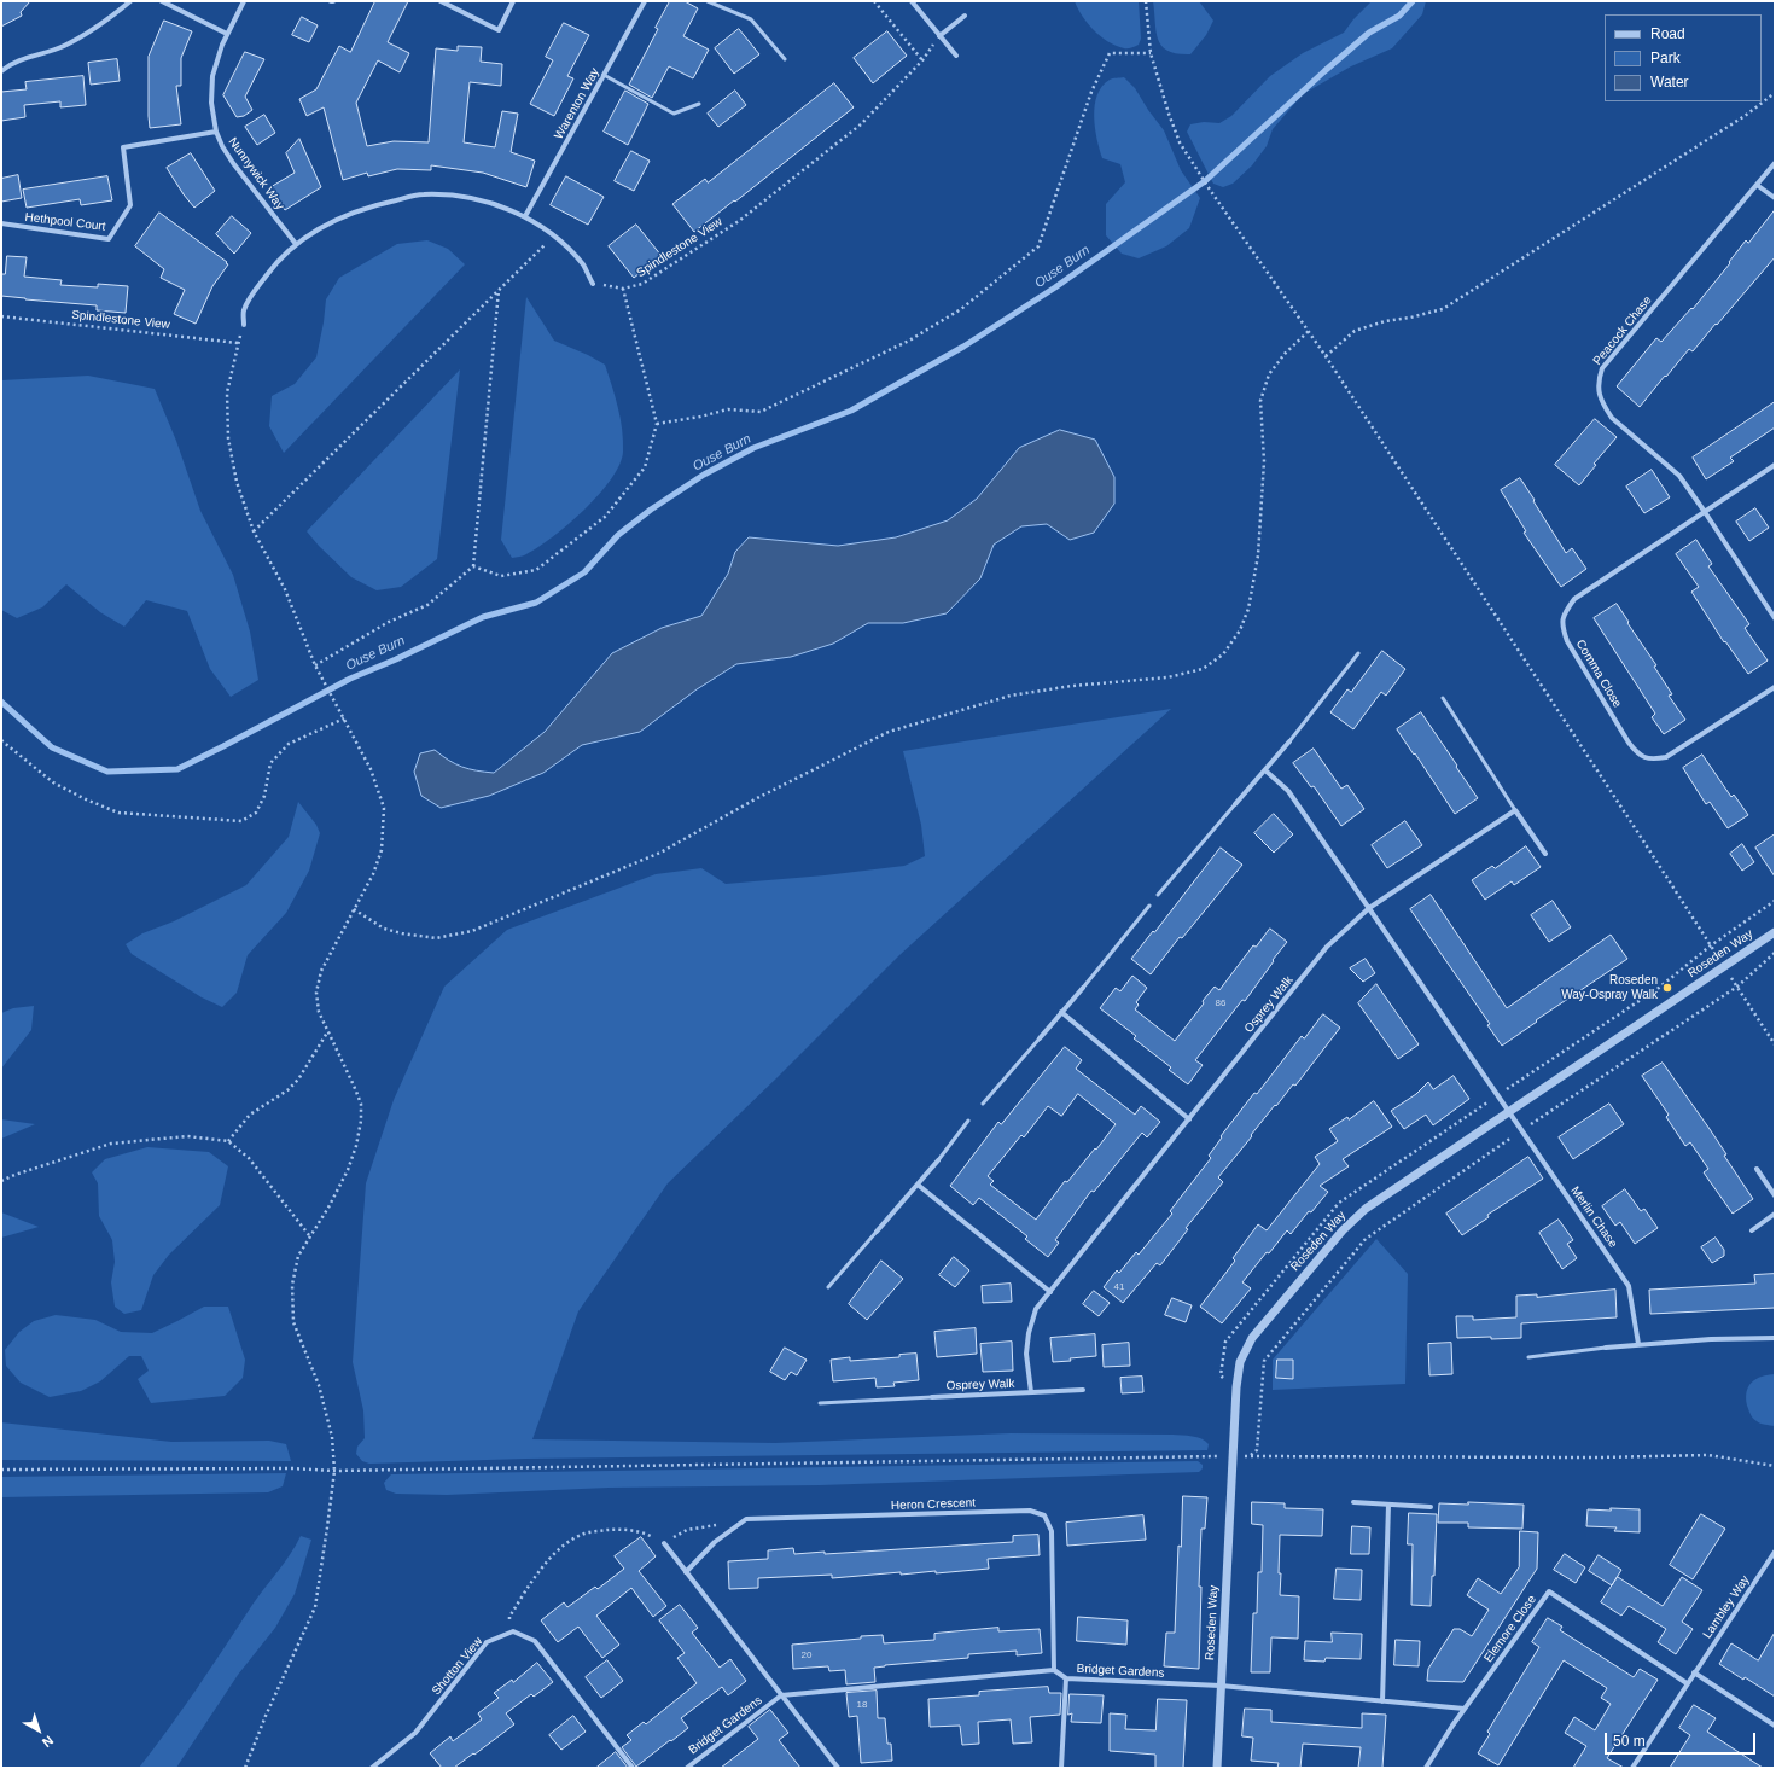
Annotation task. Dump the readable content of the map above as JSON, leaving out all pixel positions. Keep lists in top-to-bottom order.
{
  "streets": {
    "street": [
      "Warenton Way",
      "Nunnywick Way",
      "Hethpool Court",
      "Peacock Chase",
      "Comma Close",
      "Roseden Way",
      "Osprey Walk",
      "Merlin Chase",
      "Heron Crescent",
      "Lambley Way",
      "Elemore Close",
      "Shotton View",
      "Bridget Gardens"
    ],
    "path": ["Spindlestone View"]
  },
  "crossings": [
    ["Nunnywick Way", "Hethpool Court"],
    ["Peacock Chase", "Comma Close"],
    ["Roseden Way", "Merlin Chase"],
    ["Roseden Way", "Bridget Gardens"],
    ["Heron Crescent", "Bridget Gardens"],
    ["Lambley Way", "Elemore Close"],
    ["Elemore Close", "Bridget Gardens"]
  ],
  "water": ["Ouse Burn"],
  "places": ["Roseden Way-Ospray Walk"],
  "house_numbers": [
    "86",
    "41",
    "20",
    "18"
  ],
  "legend": ["Road", "Park", "Water"],
  "scale_bar": "50 m",
  "north": "bottom right"
}
